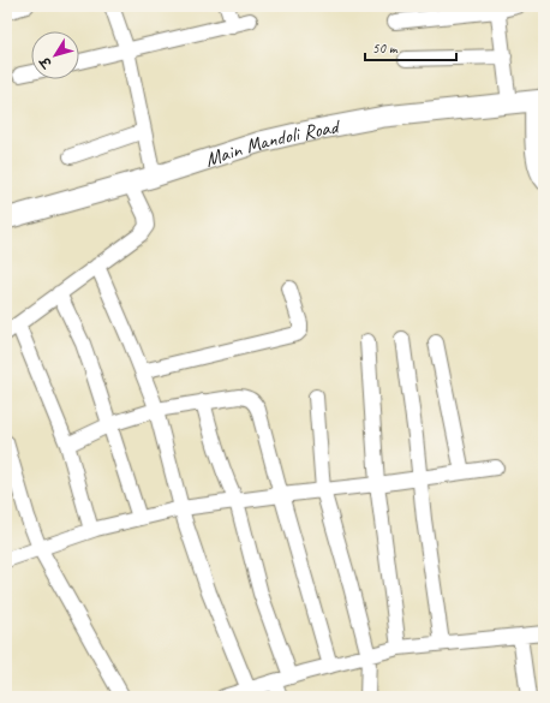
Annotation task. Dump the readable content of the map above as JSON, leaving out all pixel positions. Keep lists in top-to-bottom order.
{
  "streets": {
    "street": ["Main Mandoli Road"]
  },
  "scale_bar": "50 m",
  "north": "bottom left"
}
